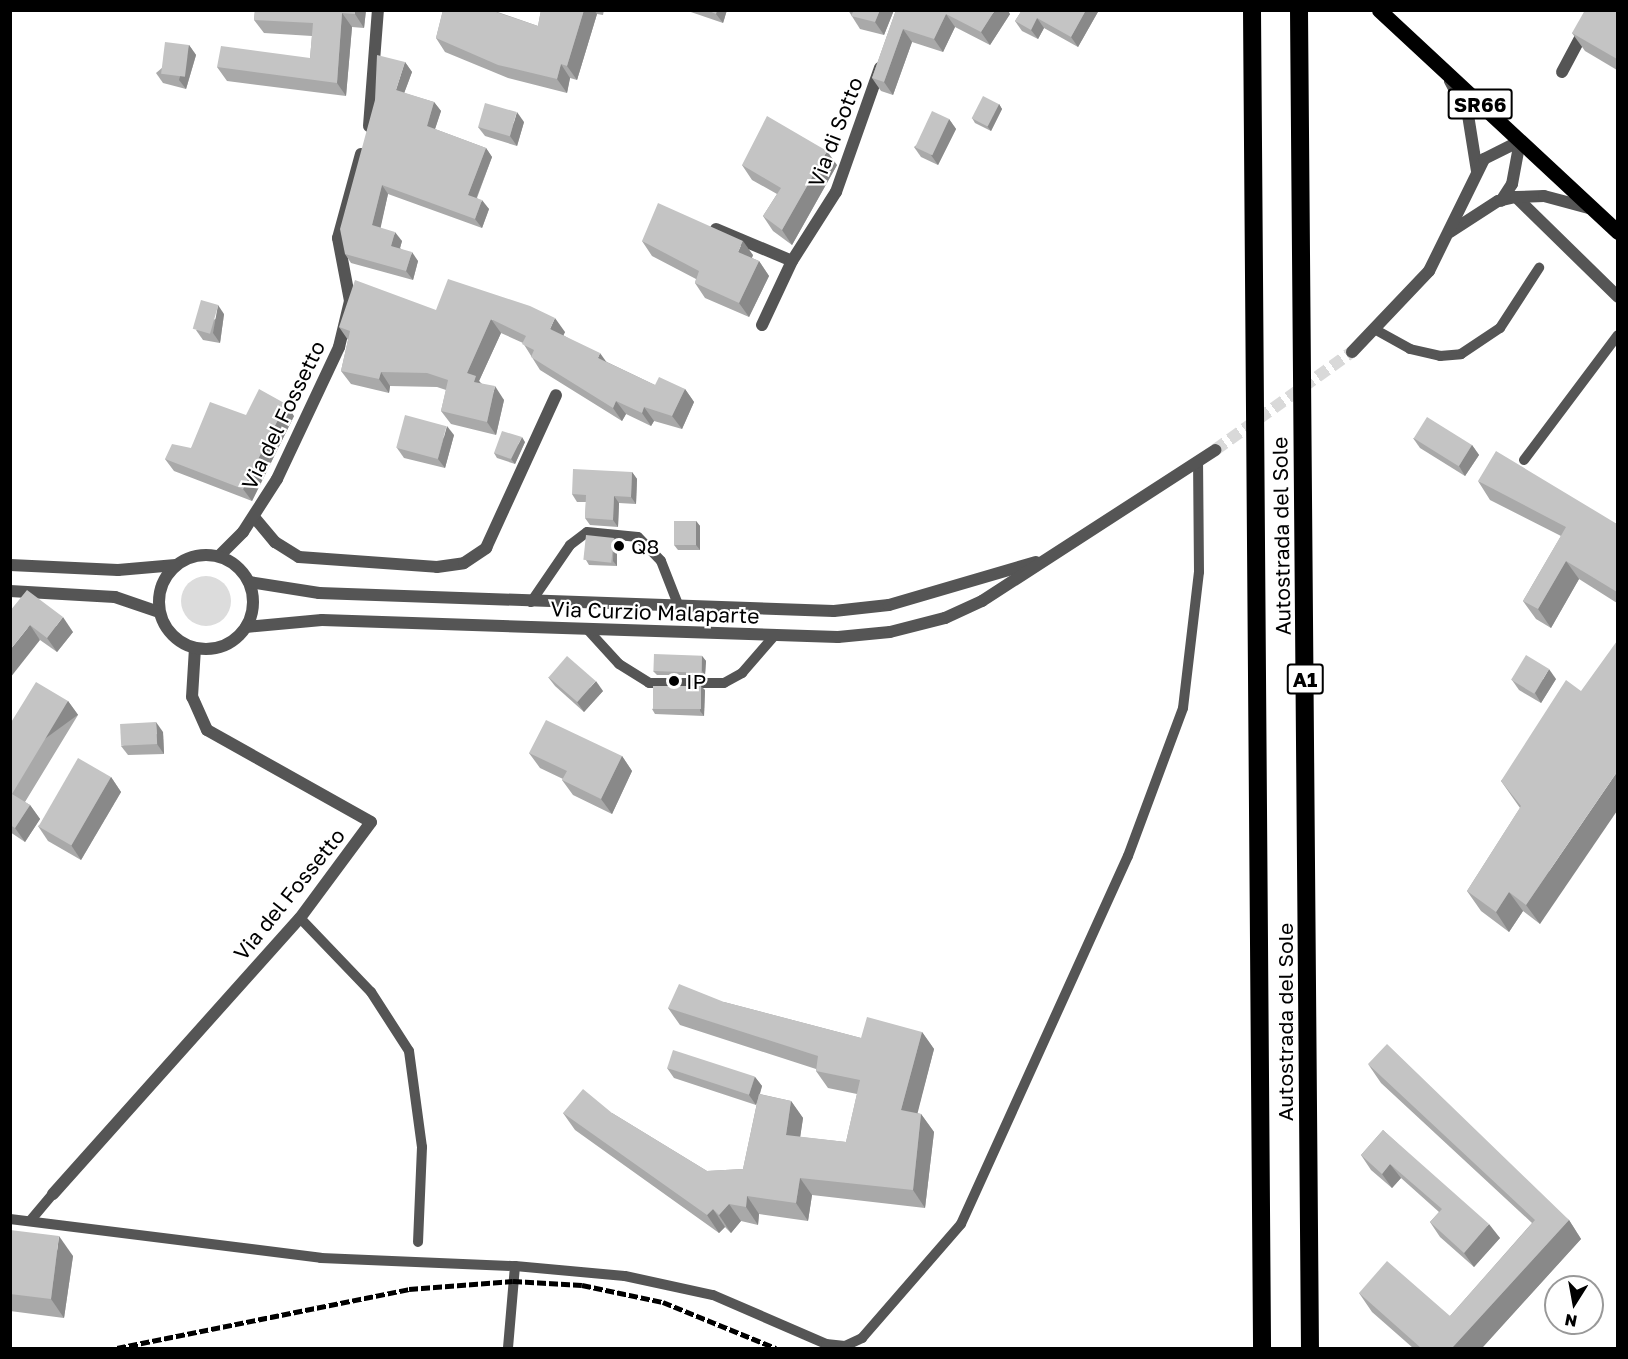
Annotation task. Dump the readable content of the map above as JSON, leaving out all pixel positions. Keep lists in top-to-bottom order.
{
  "streets": {
    "highway": ["Autostrada del Sole", "A1"],
    "main road": ["SR66"],
    "street": ["Via di Sotto", "Via del Fossetto", "Via Curzio Malaparte"]
  },
  "crossings": [
    ["Via del Fossetto", "Via Curzio Malaparte"]
  ],
  "places": ["Q8", "IP"],
  "north": "bottom"
}
